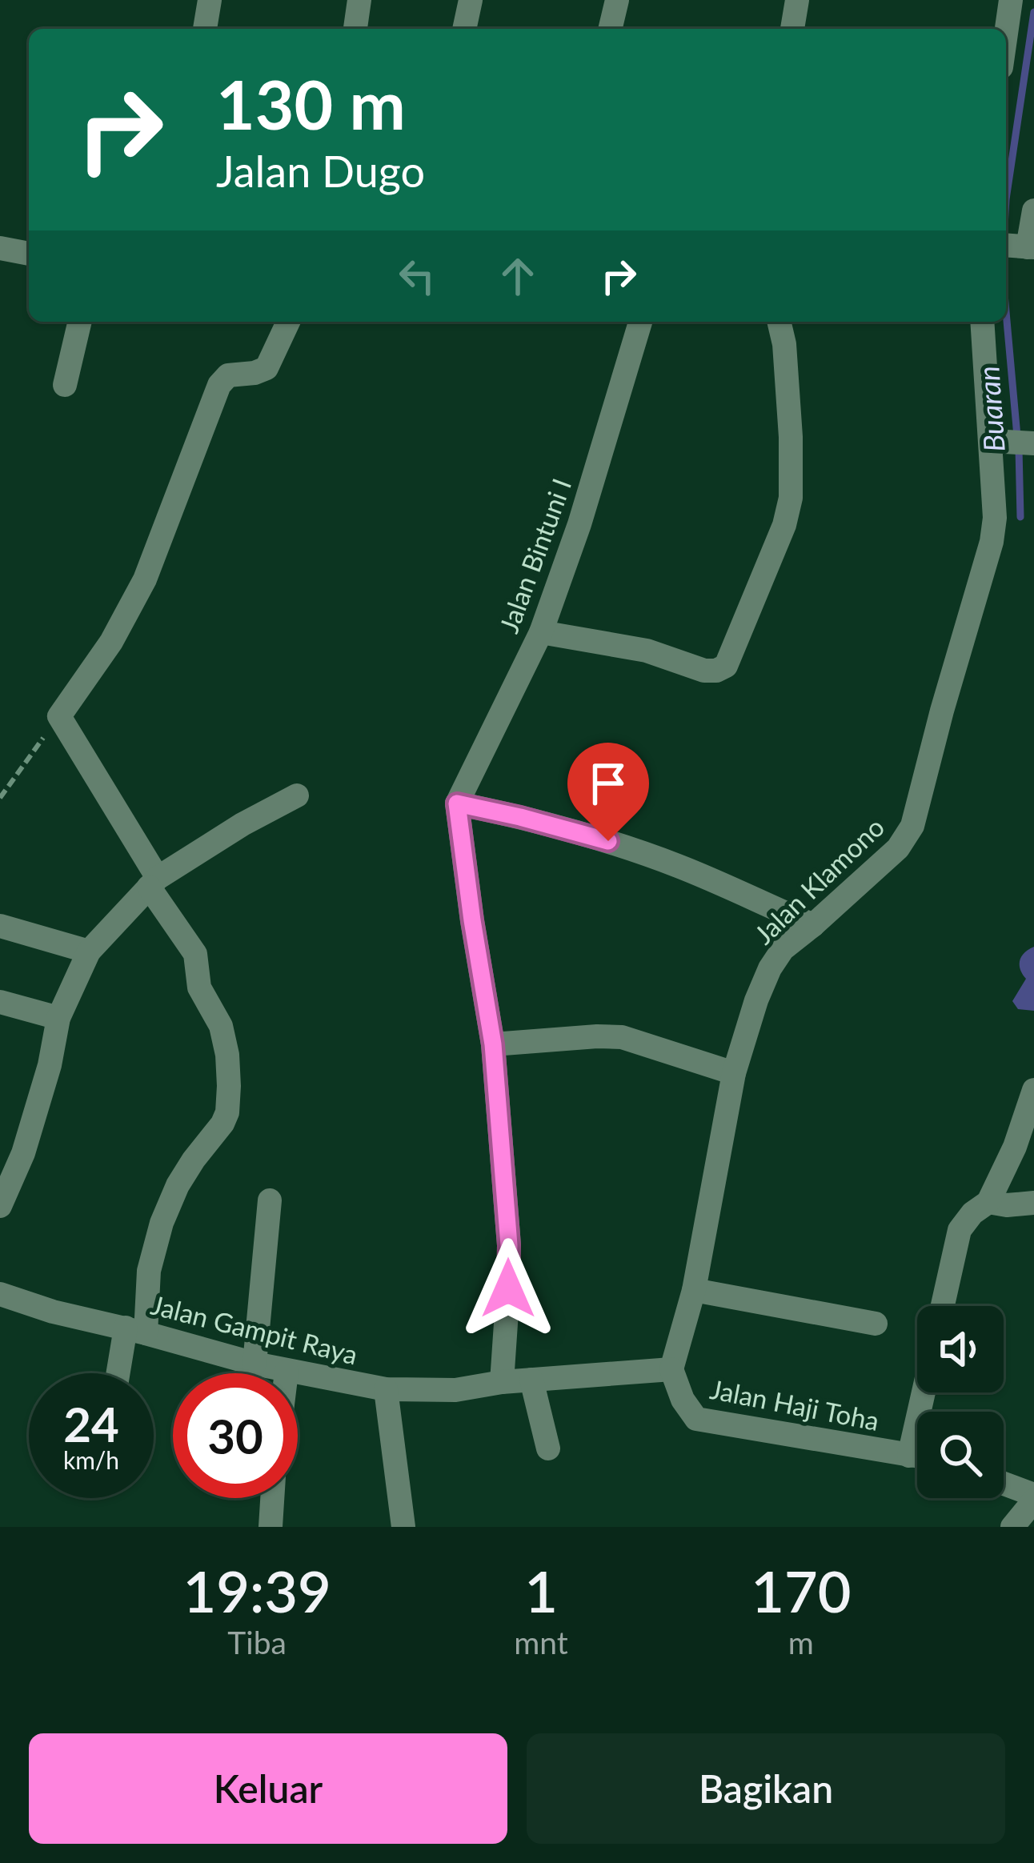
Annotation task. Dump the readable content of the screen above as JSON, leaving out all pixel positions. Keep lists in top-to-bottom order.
{
  "streets": {
    "street": [
      "Jalan Bintuni I",
      "Jalan Klamono",
      "Jalan Gampit Raya",
      "Jalan Haji Toha"
    ]
  },
  "crossings": [
    ["Jalan Klamono", "Jalan Gampit Raya"],
    ["Jalan Klamono", "Jalan Haji Toha"],
    ["Jalan Gampit Raya", "Jalan Haji Toha"]
  ],
  "water": ["Buaran"],
  "page": {
    "turn": ["130 m", "Jalan Dugo"],
    "speed": "24 km/h",
    "limit": "30",
    "eta": [
      "19:39",
      "Tiba",
      "1",
      "mnt",
      "170",
      "m"
    ],
    "buttons": ["Keluar", "Bagikan"]
  }
}
